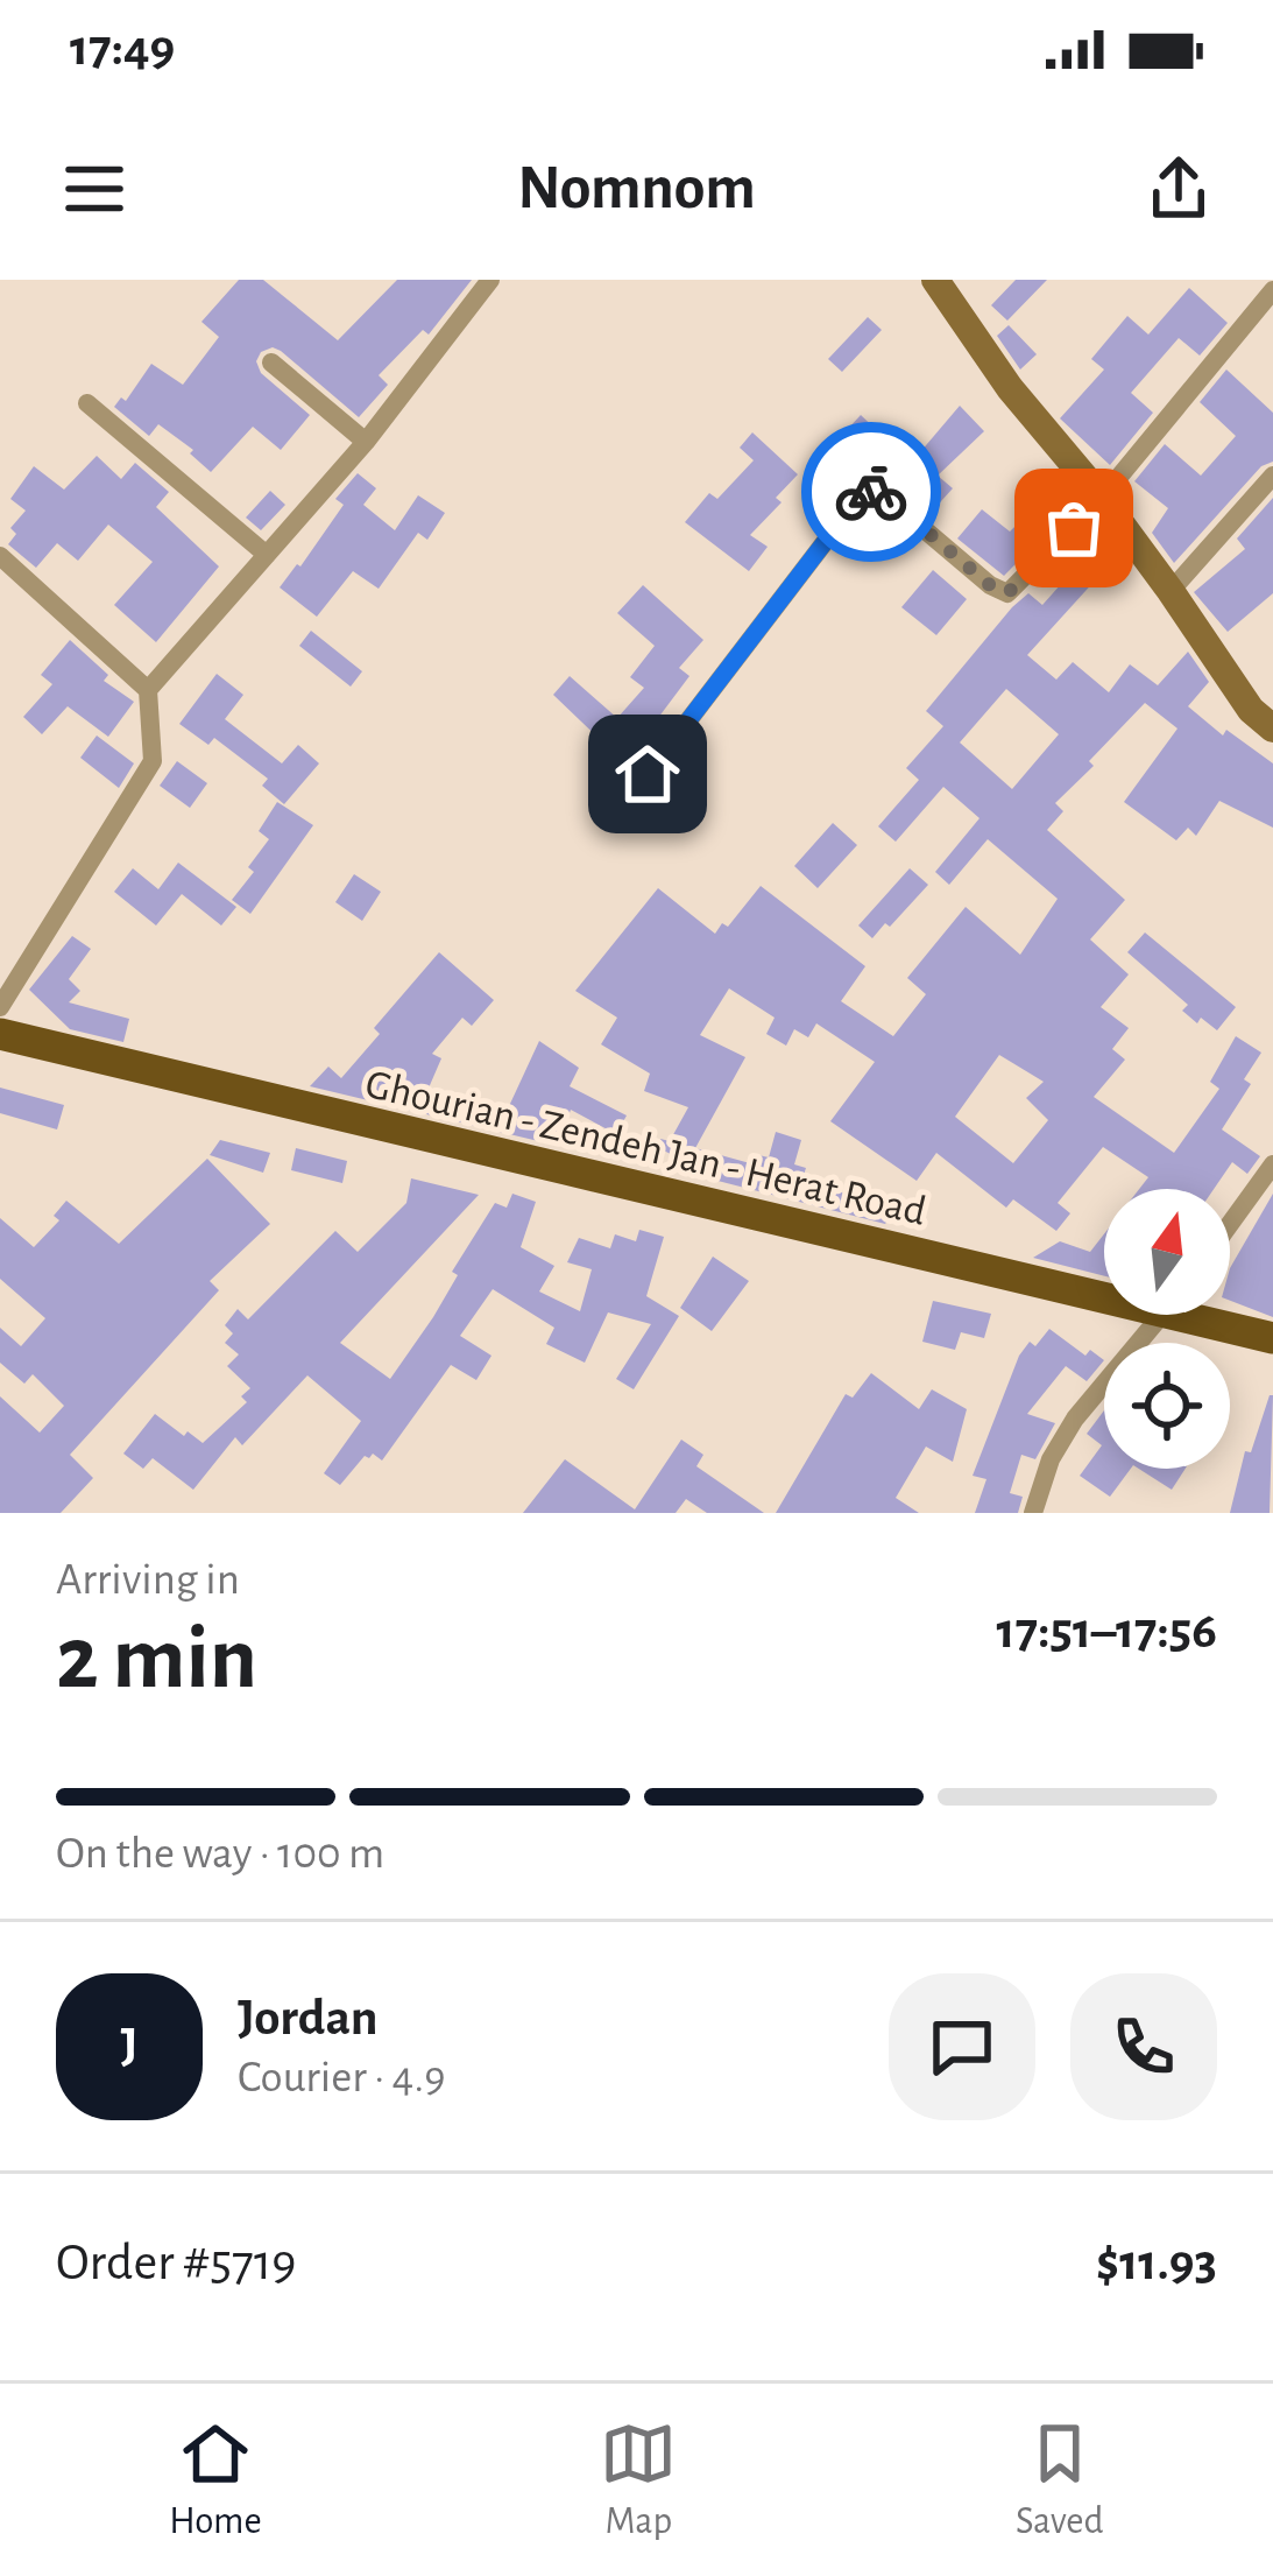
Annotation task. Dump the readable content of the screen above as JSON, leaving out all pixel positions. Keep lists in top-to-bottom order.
{
  "streets": {
    "main road": ["Ghourian - Zendeh Jan - Herat Road"]
  },
  "north": "top",
  "page": {
    "status": "17:49",
    "header": "Nomnom",
    "heading": ["2 min", "Arriving in", "17:51–17:56"],
    "panel": [
      "Jordan",
      "Courier · 4.9",
      "Order #5719",
      "$11.93"
    ],
    "bar": "On the way · 100 m",
    "round": "J",
    "tabs": ["Home", "Map", "Saved"]
  }
}
